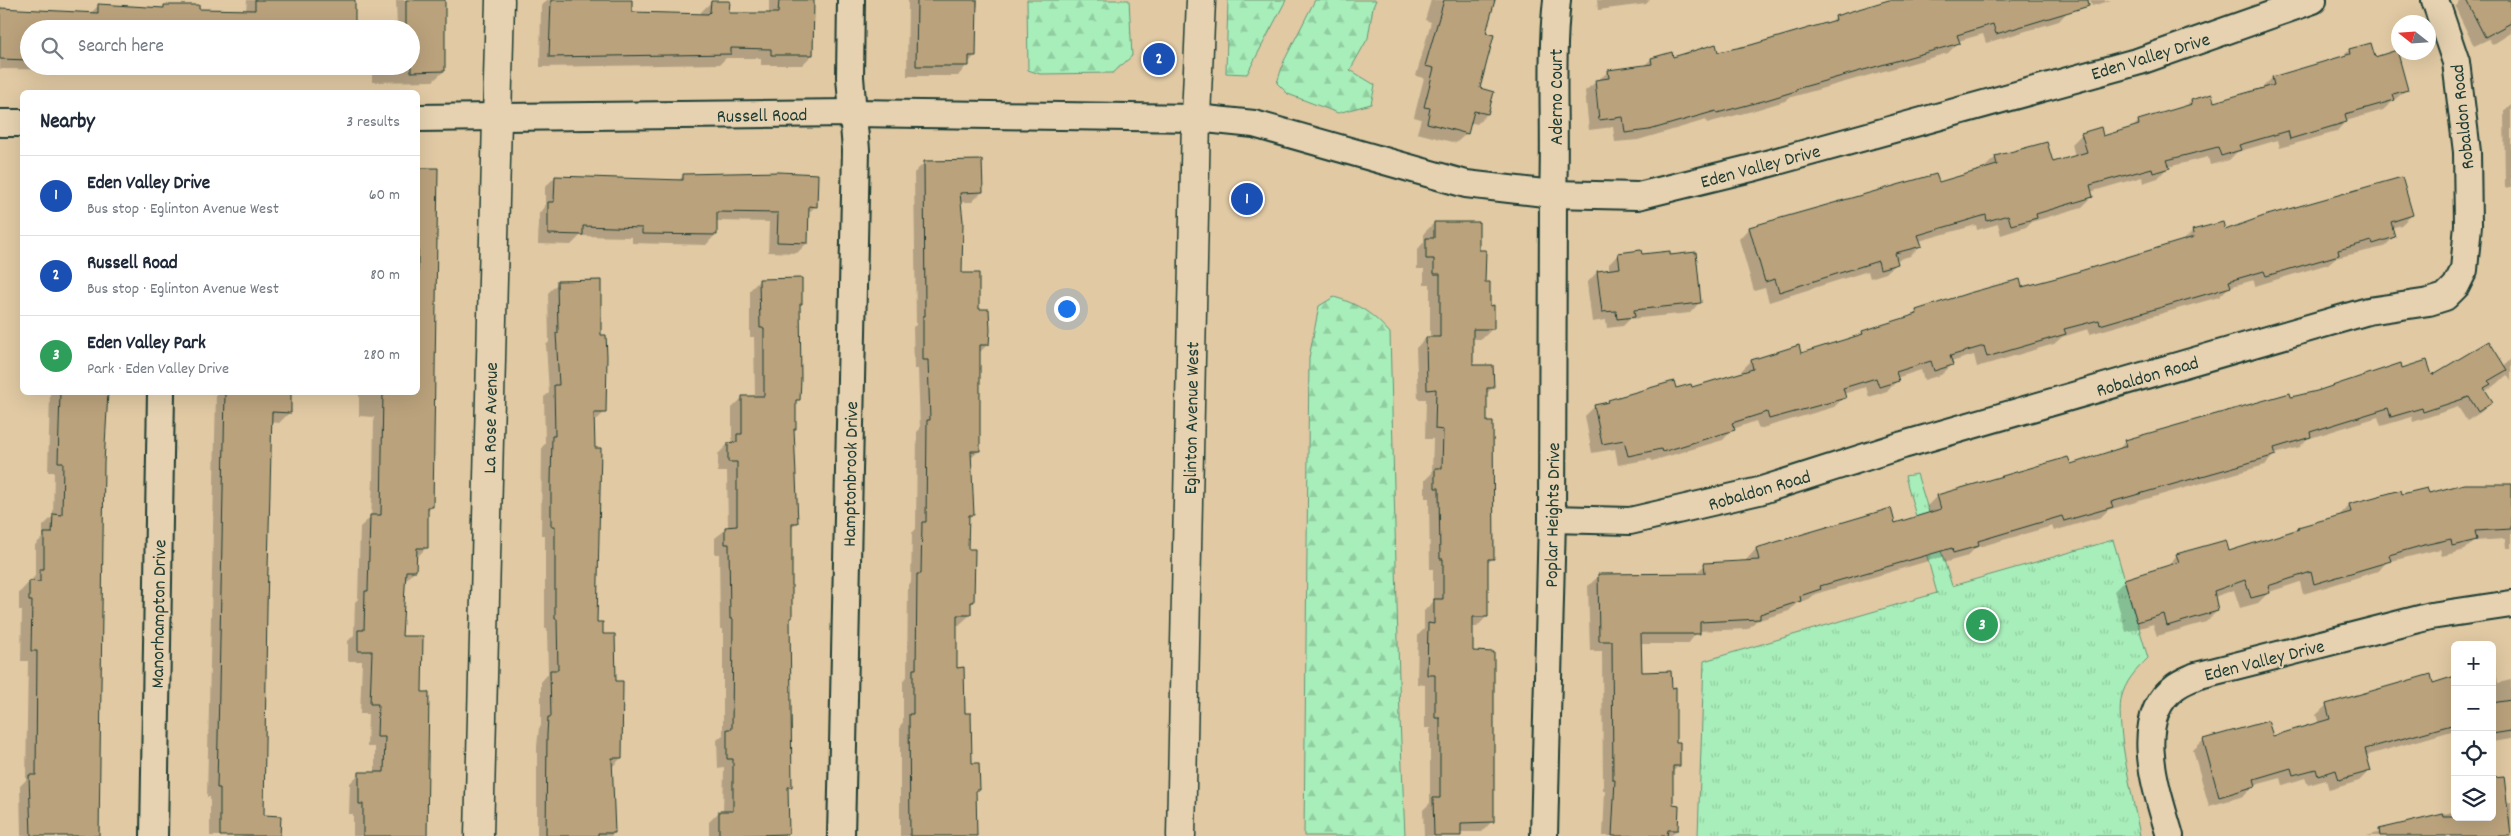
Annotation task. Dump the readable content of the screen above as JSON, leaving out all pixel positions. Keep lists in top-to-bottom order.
{
  "streets": {
    "street": [
      "Eden Valley Drive",
      "Aderno Court",
      "Russell Road",
      "Robaldon Road",
      "La Rose Avenue",
      "Eglinton Avenue West",
      "Hamptonbrook Drive",
      "Poplar Heights Drive",
      "Manorhampton Drive"
    ]
  },
  "crossings": [
    ["Eden Valley Drive", "Aderno Court"],
    ["Eden Valley Drive", "Russell Road"],
    ["Eden Valley Drive", "Eglinton Avenue West"],
    ["Eden Valley Drive", "Poplar Heights Drive"],
    ["Aderno Court", "Poplar Heights Drive"],
    ["Russell Road", "La Rose Avenue"],
    ["Russell Road", "Eglinton Avenue West"],
    ["Russell Road", "Hamptonbrook Drive"],
    ["Robaldon Road", "Poplar Heights Drive"]
  ],
  "north": "left",
  "page": {
    "search": "Search here",
    "pins": ["2", "1", "3"],
    "heading": ["Nearby", "3 results"],
    "list": [
      {
        "mark": "1",
        "name": "Eden Valley Drive",
        "note": "Bus stop · Eglinton Avenue West",
        "value": "60 m"
      },
      {
        "mark": "2",
        "name": "Russell Road",
        "note": "Bus stop · Eglinton Avenue West",
        "value": "80 m"
      },
      {
        "mark": "3",
        "name": "Eden Valley Park",
        "note": "Park · Eden Valley Drive",
        "value": "280 m"
      }
    ],
    "map_buttons": ["+", "−"]
  }
}
